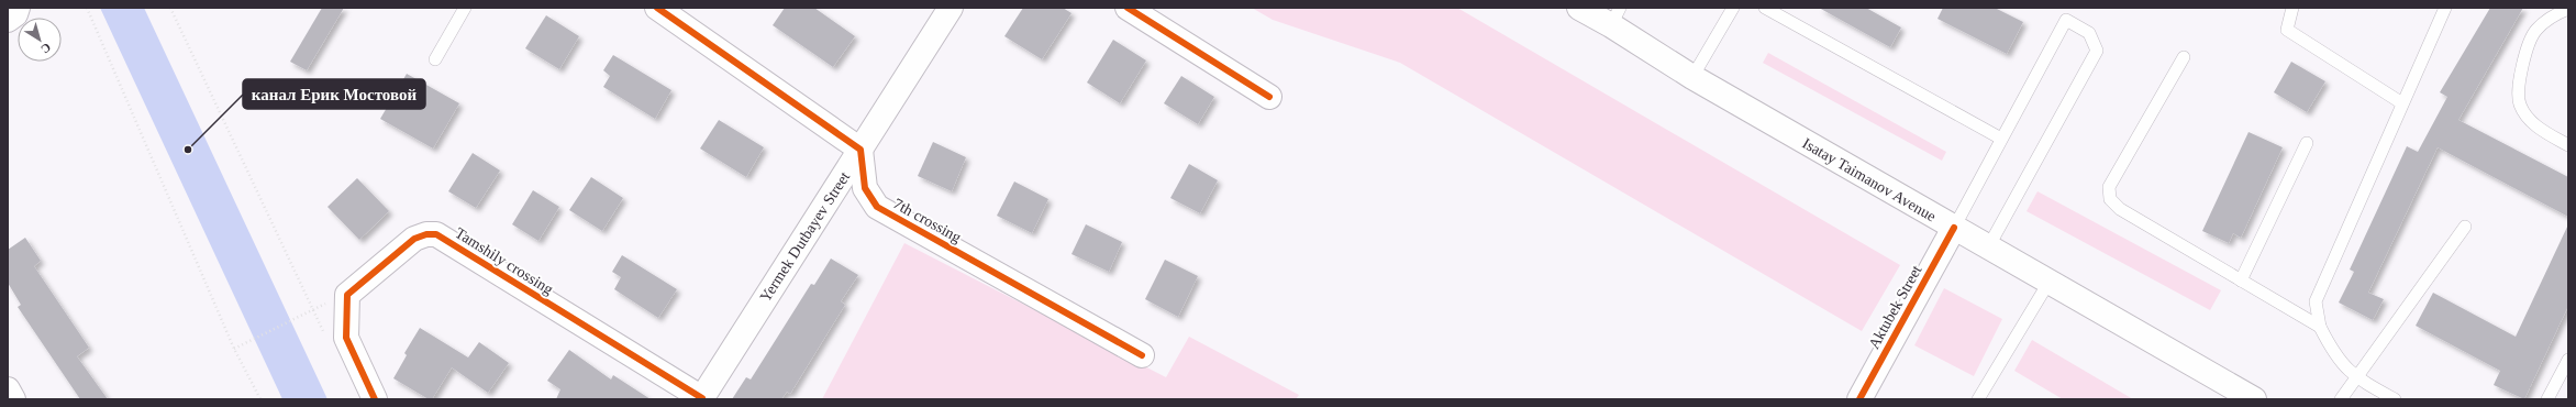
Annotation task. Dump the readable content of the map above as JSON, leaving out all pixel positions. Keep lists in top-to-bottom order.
{
  "streets": {
    "street": [
      "Isatay Taimanov Avenue",
      "7th crossing",
      "Yermek Dutbayev Street",
      "Tamshily crossing",
      "Aktubek Street"
    ]
  },
  "crossings": [
    ["Isatay Taimanov Avenue", "Aktubek Street"],
    ["7th crossing", "Yermek Dutbayev Street"],
    ["Yermek Dutbayev Street", "Tamshily crossing"]
  ],
  "places": ["канал Ерик Мостовой"],
  "north": "bottom right"
}
